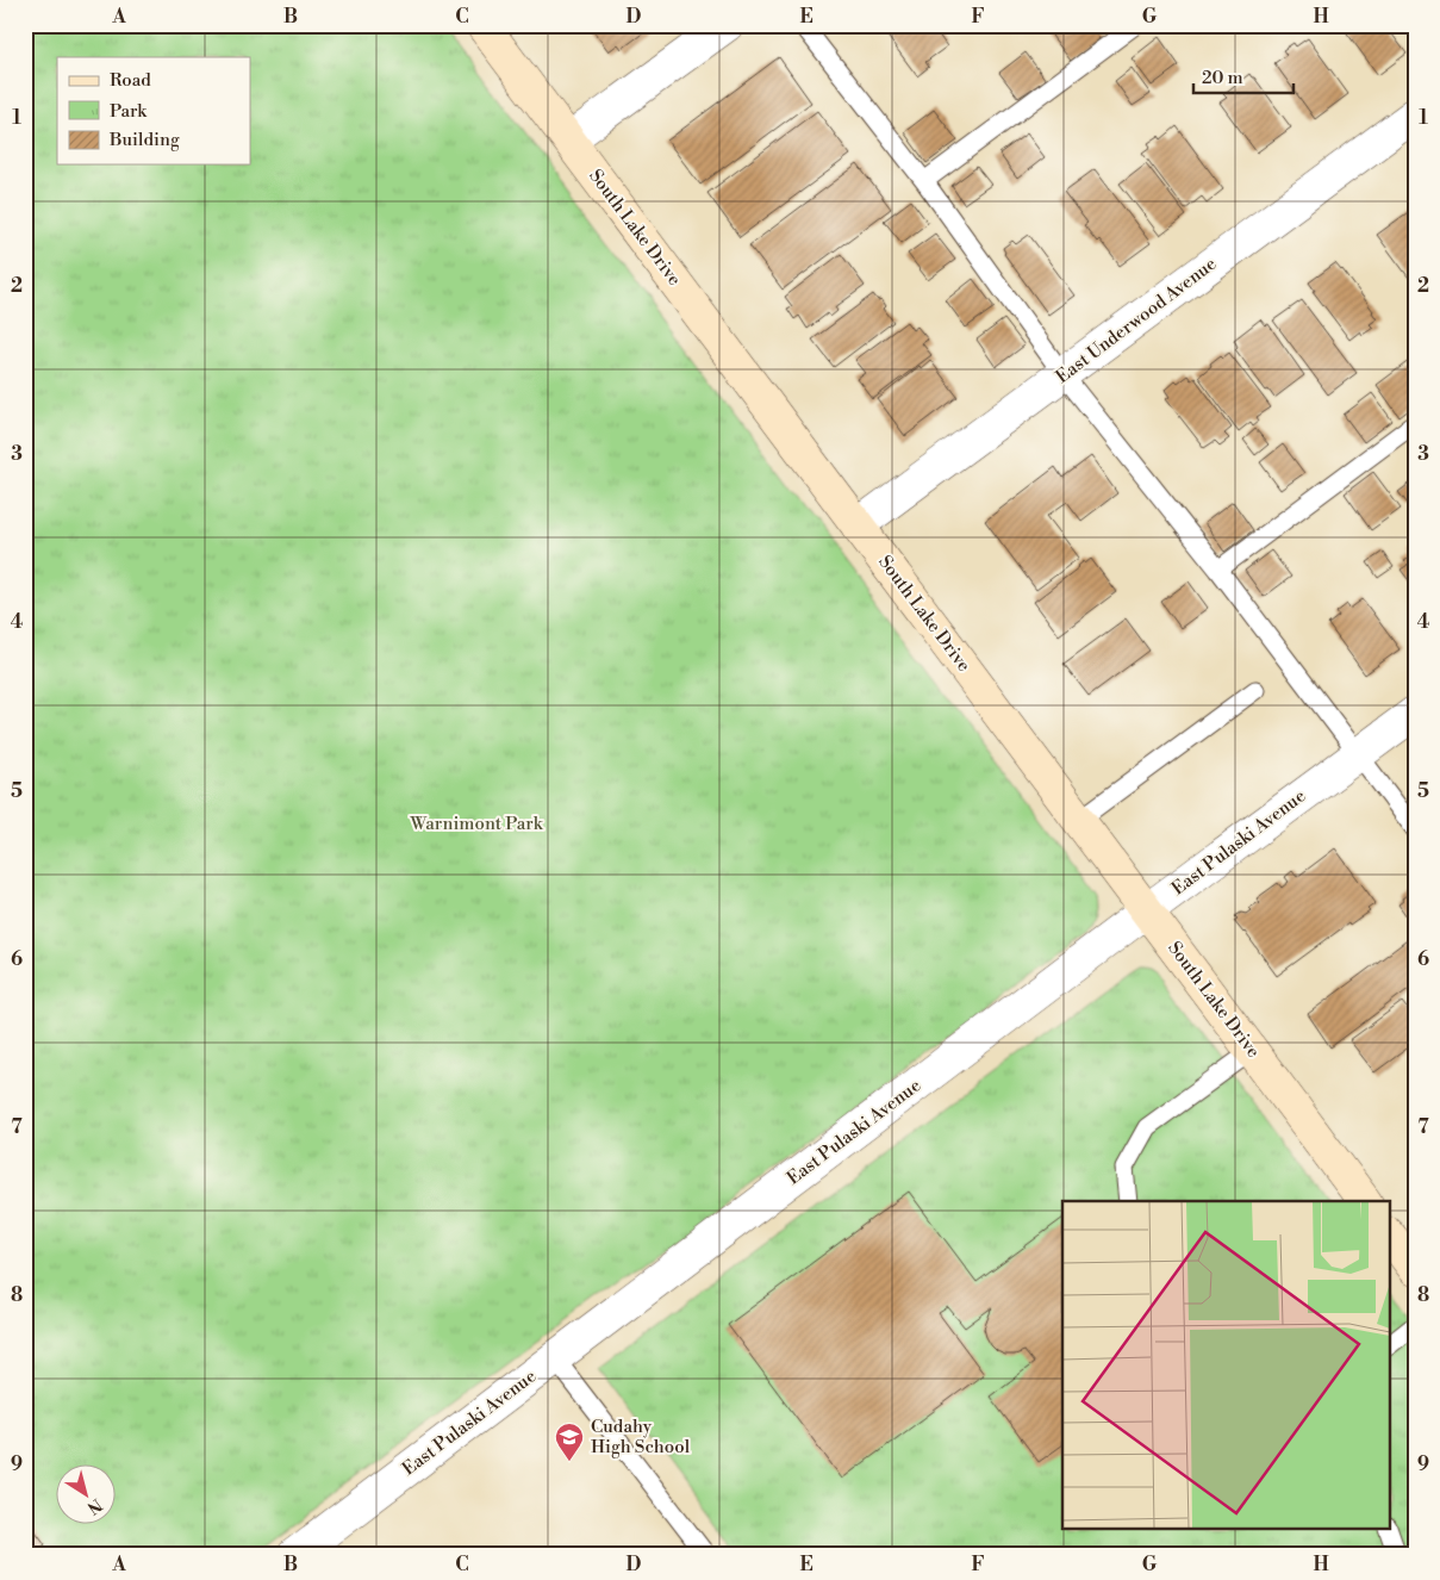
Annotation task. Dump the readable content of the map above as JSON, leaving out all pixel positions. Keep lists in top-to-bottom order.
{
  "streets": {
    "main road": ["South Lake Drive"],
    "street": ["East Underwood Avenue", "East Pulaski Avenue"]
  },
  "crossings": [
    ["South Lake Drive", "East Underwood Avenue"],
    ["South Lake Drive", "East Pulaski Avenue"]
  ],
  "parks": ["Warnimont Park"],
  "places": {
    "school or university": ["Cudahy High School"]
  },
  "legend": ["Road", "Park", "Building"],
  "scale_bar": "20 m",
  "north": "bottom right",
  "grid": {
    "columns": [
      "A",
      "B",
      "C",
      "D",
      "E",
      "F",
      "G",
      "H"
    ],
    "rows": [
      "1",
      "2",
      "3",
      "4",
      "5",
      "6",
      "7",
      "8",
      "9"
    ]
  }
}
